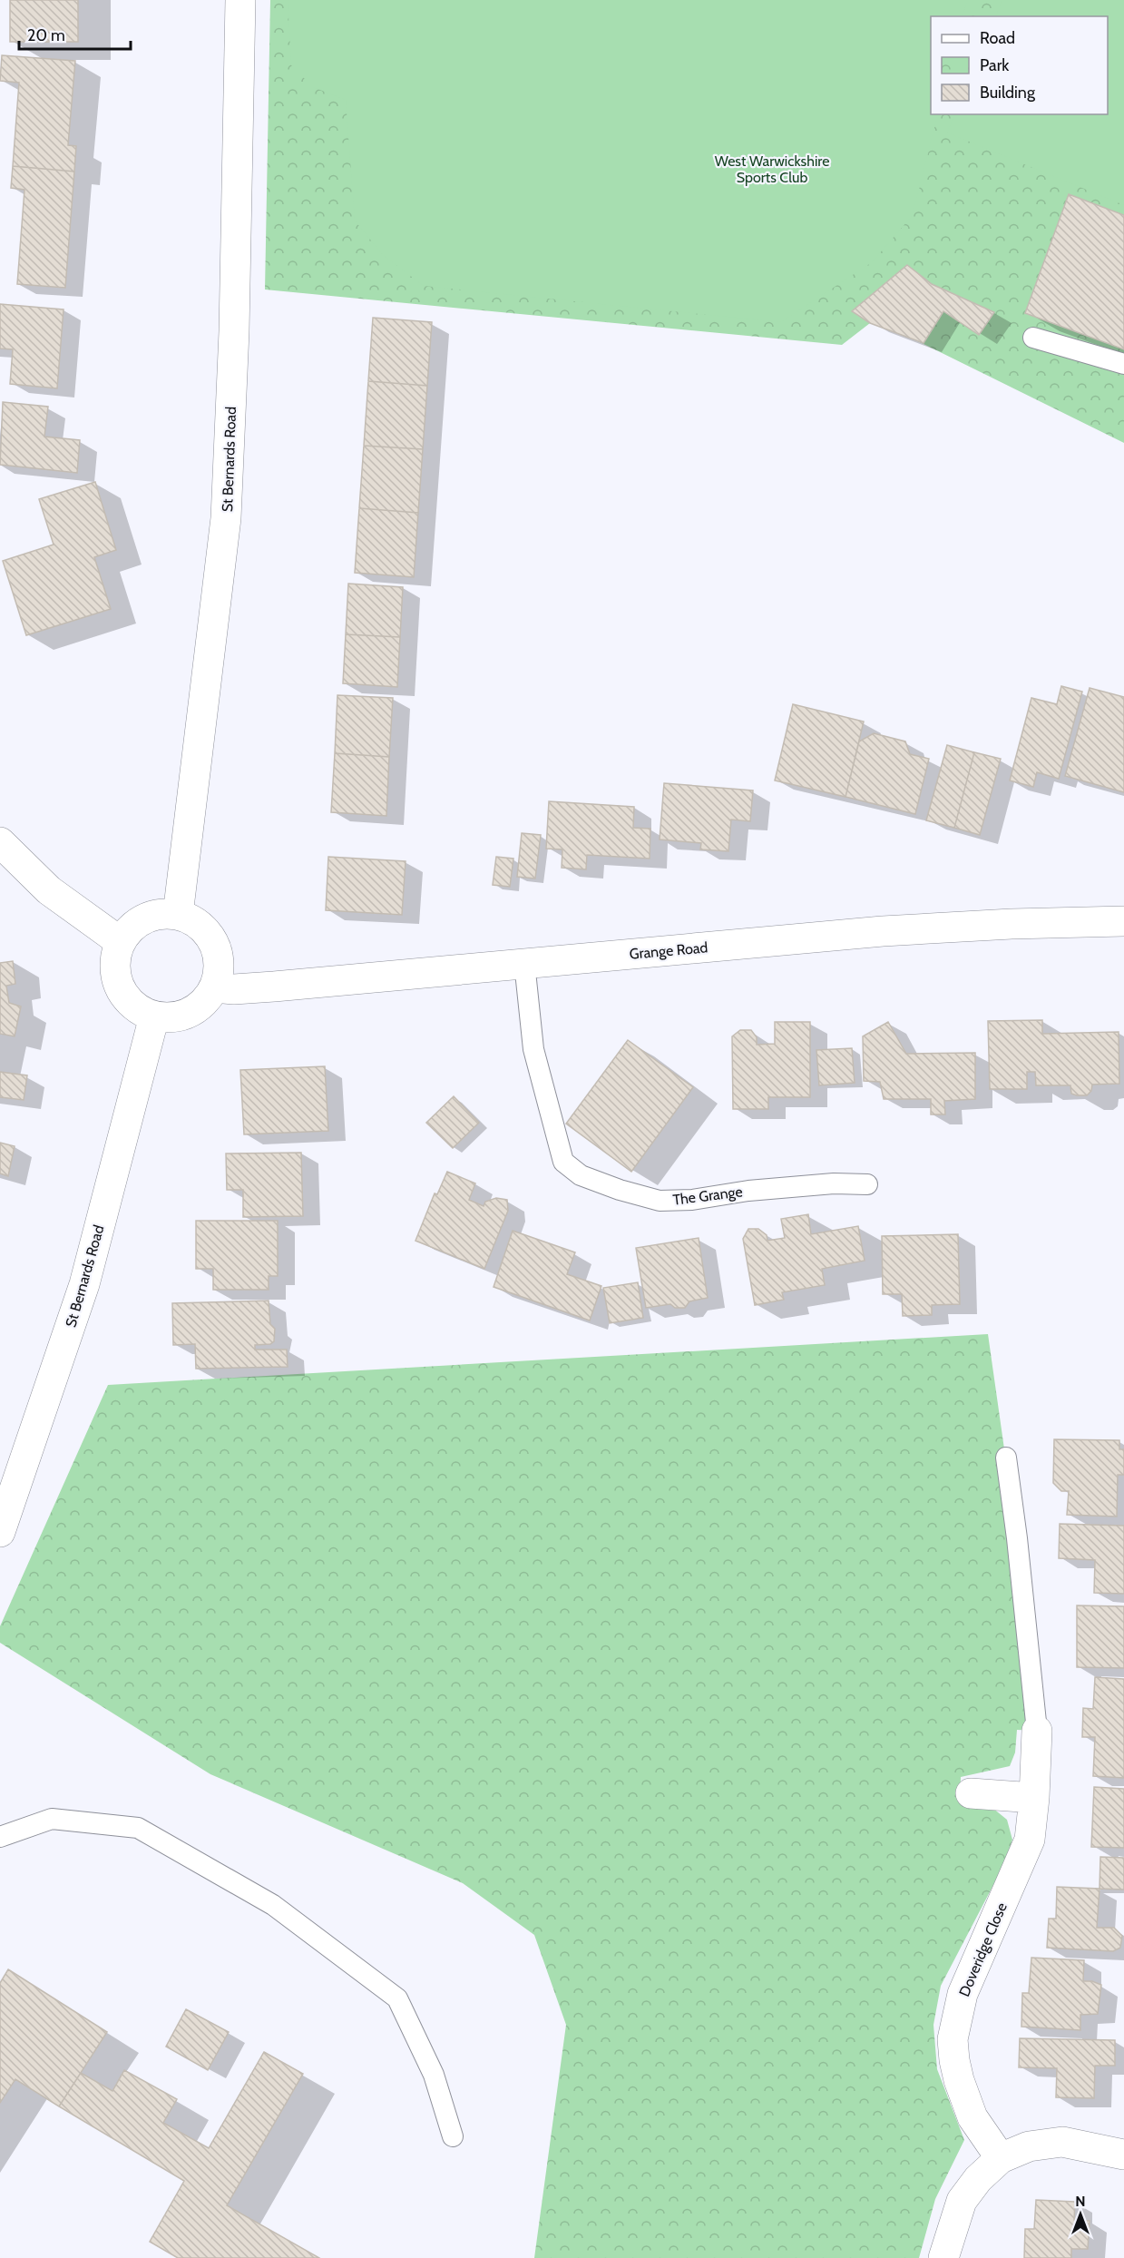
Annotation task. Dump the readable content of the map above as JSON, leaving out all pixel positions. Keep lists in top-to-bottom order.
{
  "streets": {
    "street": ["St Bernards Road", "Grange Road", "Doveridge Close"],
    "lane": ["The Grange"]
  },
  "crossings": [
    ["St Bernards Road", "Grange Road"],
    ["Grange Road", "The Grange"]
  ],
  "parks": ["West Warwickshire Sports Club"],
  "legend": ["Road", "Park", "Building"],
  "scale_bar": "20 m",
  "north": "top"
}
